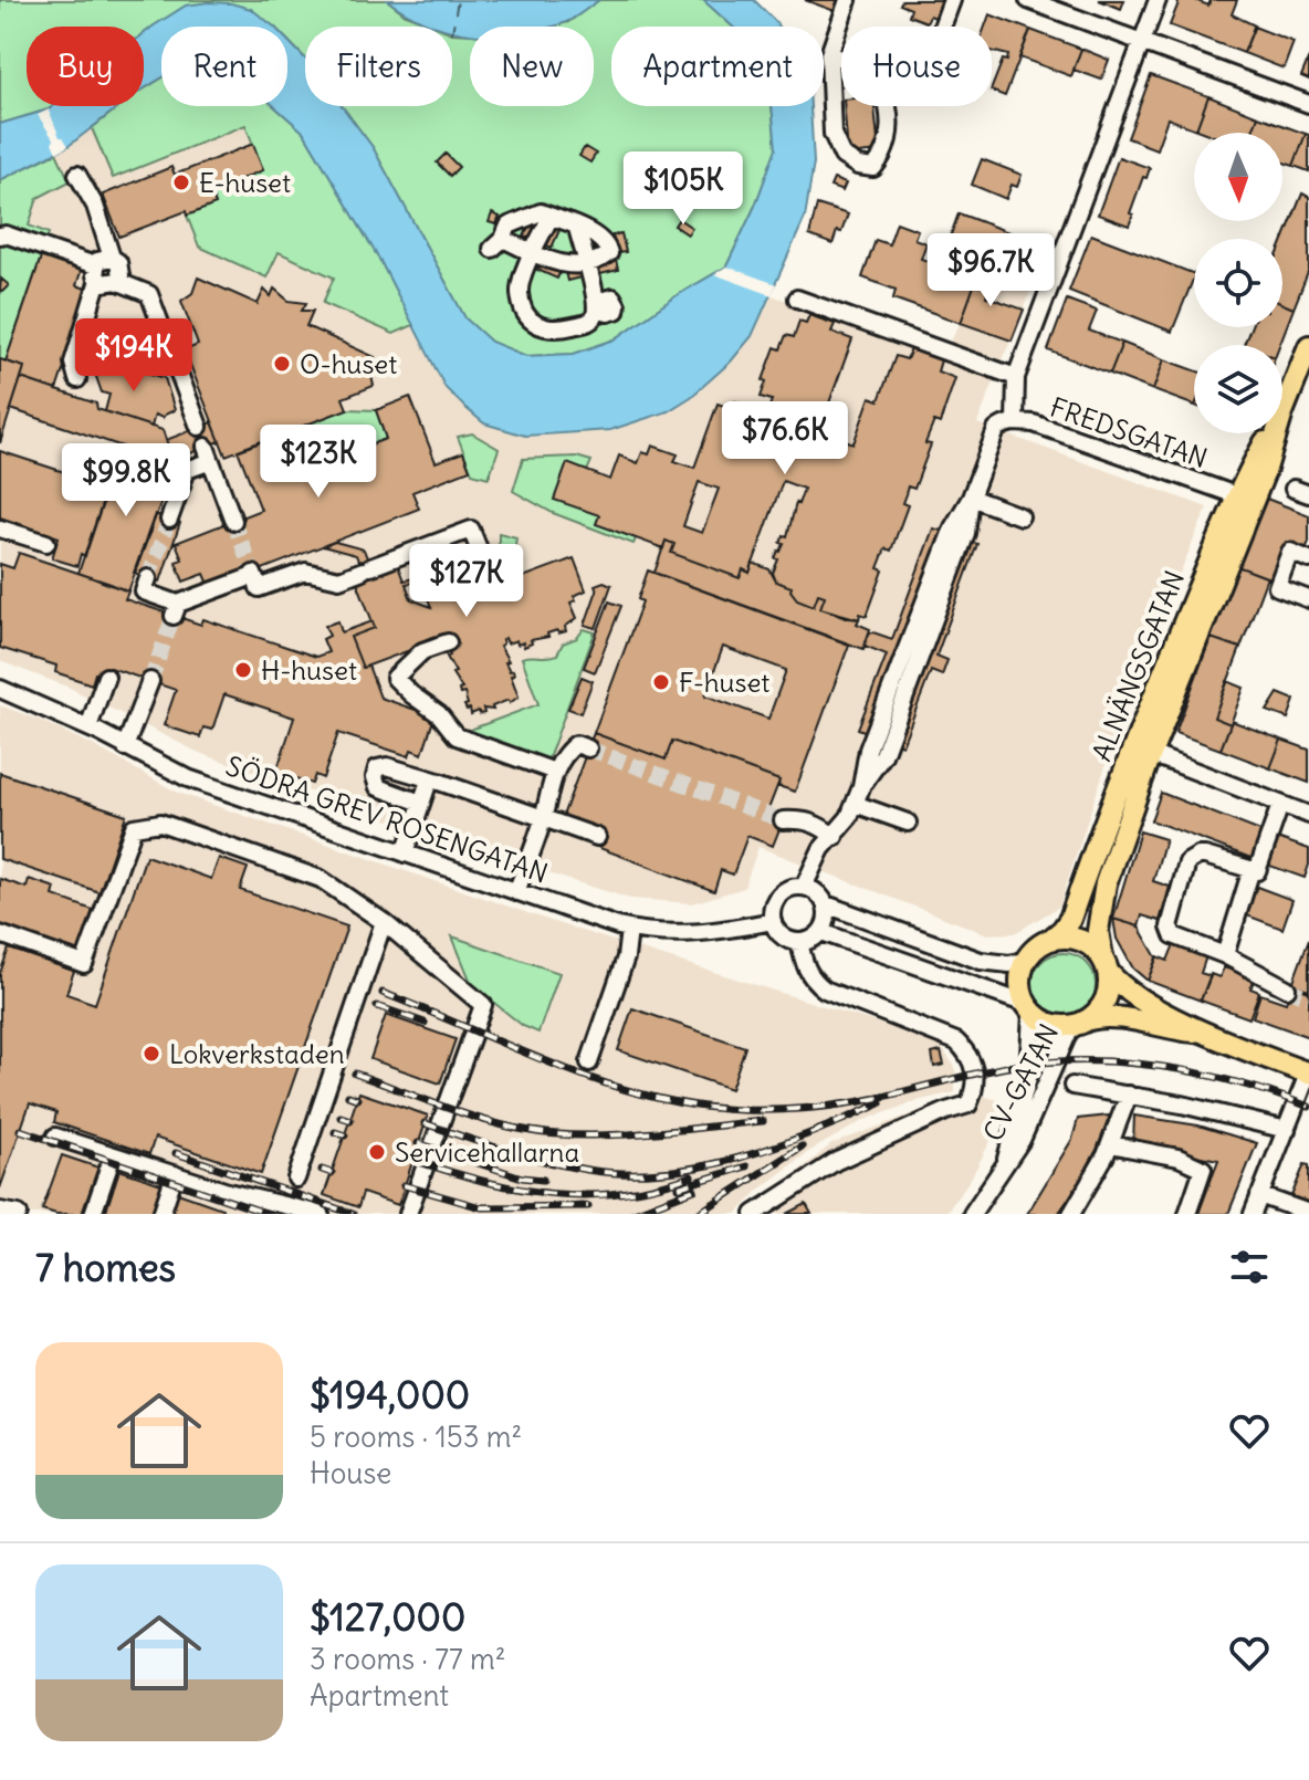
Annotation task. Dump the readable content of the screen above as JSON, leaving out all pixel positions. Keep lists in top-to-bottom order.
{
  "streets": {
    "main road": ["ALNÄNGSGATAN"],
    "street": ["FREDSGATAN", "SÖDRA GREV ROSENGATAN", "CV-GATAN"]
  },
  "crossings": [
    ["FREDSGATAN", "ALNÄNGSGATAN"],
    ["ALNÄNGSGATAN", "CV-GATAN"]
  ],
  "places": [
    "E-huset",
    "O-huset",
    "H-huset",
    "F-huset",
    "Lokverkstaden",
    "Servicehallarna"
  ],
  "north": "bottom",
  "page": {
    "chip": [
      "Buy",
      "Rent",
      "Filters",
      "New",
      "Apartment",
      "House"
    ],
    "price": [
      "$105K",
      "$96.7K",
      "$194K",
      "$76.6K",
      "$123K",
      "$99.8K",
      "$127K"
    ],
    "heading": "7 homes",
    "list": [
      {
        "name": "$194,000",
        "note": "5 rooms · 153 m² · House"
      },
      {
        "name": "$127,000",
        "note": "3 rooms · 77 m² · Apartment"
      }
    ]
  }
}
